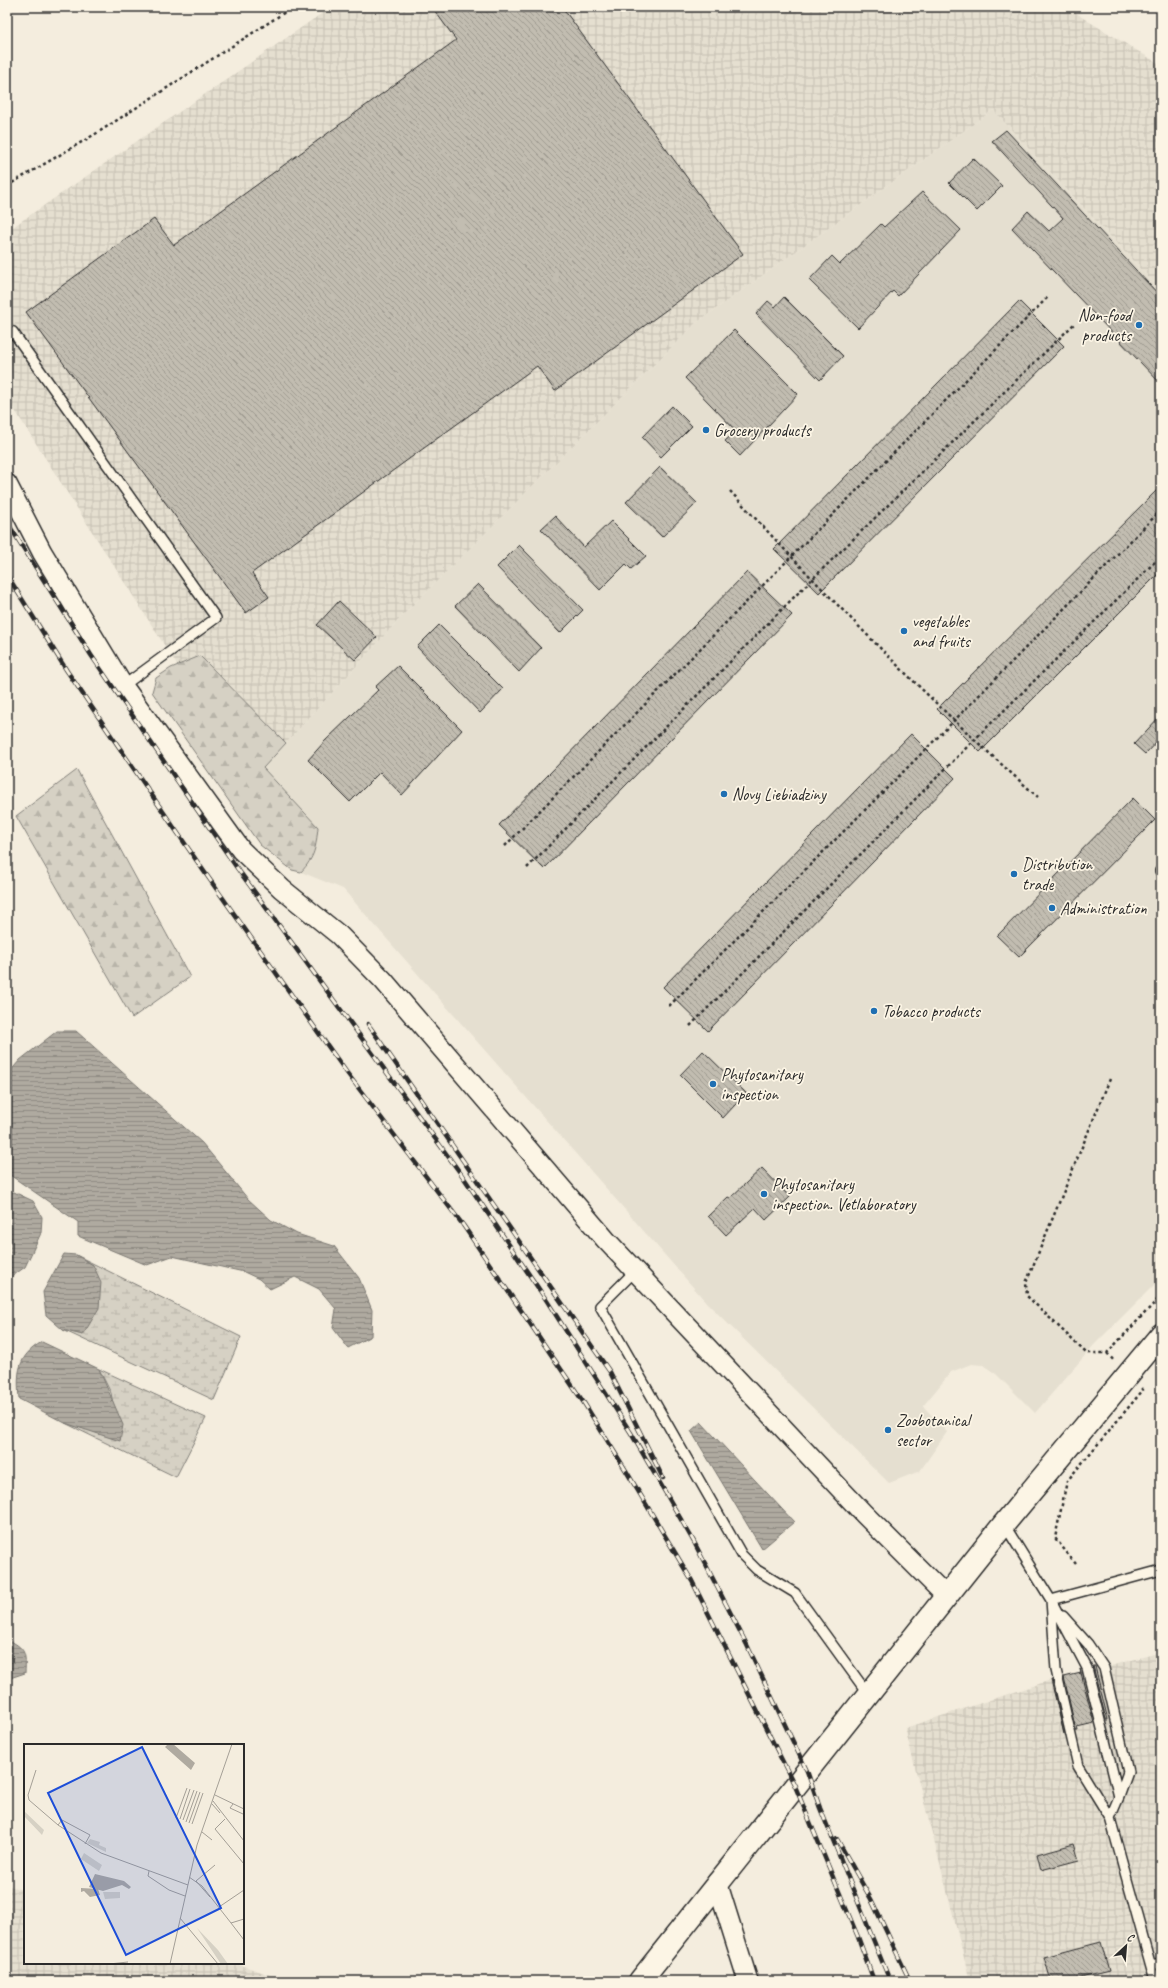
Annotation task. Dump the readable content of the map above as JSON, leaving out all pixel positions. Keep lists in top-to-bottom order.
{
  "places": [
    "Non-food products",
    "Grocery products",
    "vegetables and fruits",
    "Novy Liebiadziny",
    "Distribution trade",
    "Administration",
    "Tobacco products",
    "Phytosanitary inspection",
    "Phytosanitary inspection. Vetlaboratory",
    "Zoobotanical sector"
  ],
  "north": "top right"
}
